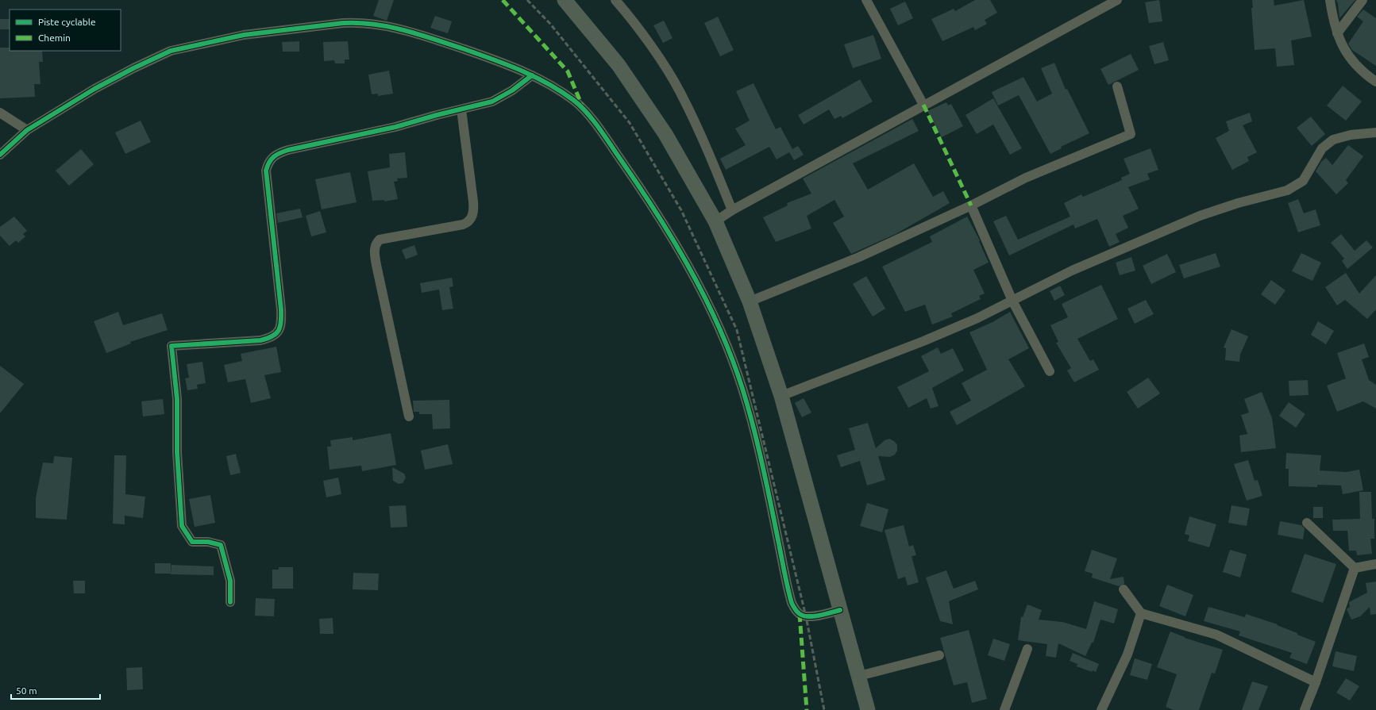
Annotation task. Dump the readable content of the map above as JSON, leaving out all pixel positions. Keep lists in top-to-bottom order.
{
  "legend": ["Piste cyclable", "Chemin"],
  "scale_bar": "50 m"
}
